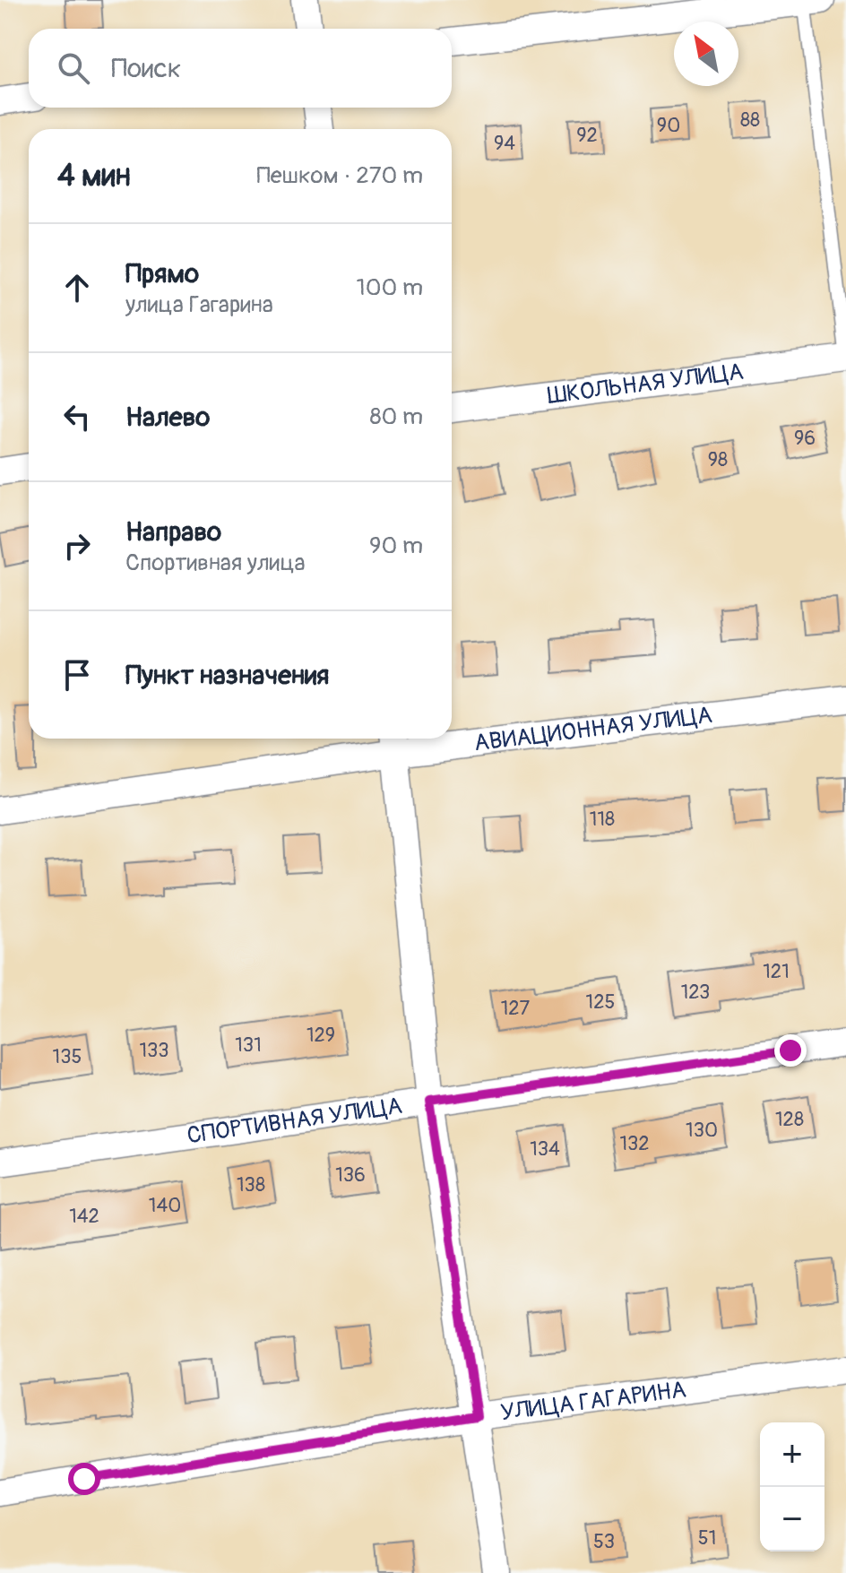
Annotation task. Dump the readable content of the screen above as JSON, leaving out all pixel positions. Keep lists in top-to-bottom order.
{
  "streets": {
    "street": [
      "ШКОЛЬНАЯ УЛИЦА",
      "АВИАЦИОННАЯ УЛИЦА",
      "СПОРТИВНАЯ УЛИЦА",
      "УЛИЦА ГАГАРИНА"
    ]
  },
  "house_numbers": [
    "88",
    "90",
    "92",
    "94",
    "96",
    "98",
    "118",
    "121",
    "123",
    "125",
    "127",
    "129",
    "131",
    "133",
    "135",
    "128",
    "130",
    "132",
    "134",
    "136",
    "138",
    "140",
    "142",
    "51",
    "53"
  ],
  "north": "top left",
  "page": {
    "search": "Поиск",
    "heading": ["4 мин", "Пешком · 270 m"],
    "list": [
      ["Прямо", "улица Гагарина", "100 m"],
      ["Налево", "80 m"],
      ["Направо", "Спортивная улица", "90 m"],
      "Пункт назначения"
    ],
    "map_buttons": ["+", "−"]
  }
}
